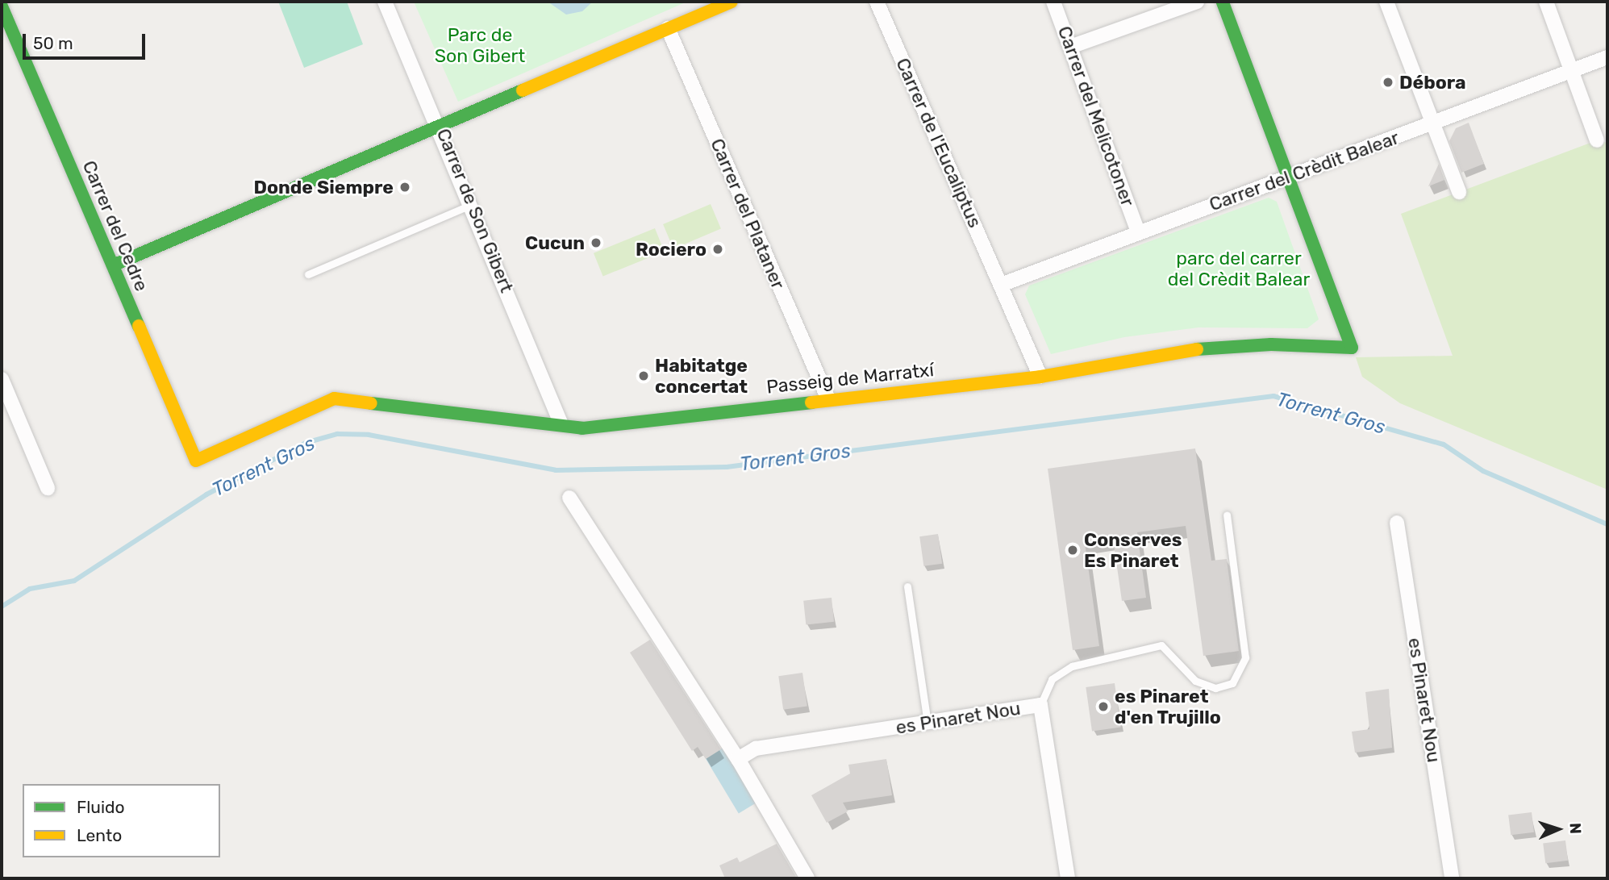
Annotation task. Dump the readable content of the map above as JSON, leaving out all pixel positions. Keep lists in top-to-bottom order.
{
  "streets": {
    "street": [
      "Carrer del Melicotoner",
      "Carrer de l'Eucaliptus",
      "Carrer del Crèdit Balear",
      "Carrer de Son Gibert",
      "Carrer del Plataner",
      "Carrer del Cedre",
      "Passeig de Marratxí",
      "es Pinaret Nou"
    ]
  },
  "crossings": [
    ["Carrer del Melicotoner", "Carrer del Crèdit Balear"],
    ["Carrer de l'Eucaliptus", "Carrer del Crèdit Balear"],
    ["Carrer de l'Eucaliptus", "Passeig de Marratxí"],
    ["Carrer del Crèdit Balear", "Passeig de Marratxí"],
    ["Carrer de Son Gibert", "Passeig de Marratxí"],
    ["Carrer del Plataner", "Passeig de Marratxí"],
    ["Carrer del Cedre", "Passeig de Marratxí"]
  ],
  "water": ["Torrent Gros"],
  "parks": ["Parc de Son Gibert", "parc del carrer del Crèdit Balear"],
  "places": [
    "Débora",
    "Donde Siempre",
    "Cucun",
    "Rociero",
    "Habitatge concertat",
    "Conserves Es Pinaret",
    "es Pinaret d'en Trujillo"
  ],
  "legend": ["Fluido", "Lento"],
  "scale_bar": "50 m",
  "north": "right"
}
